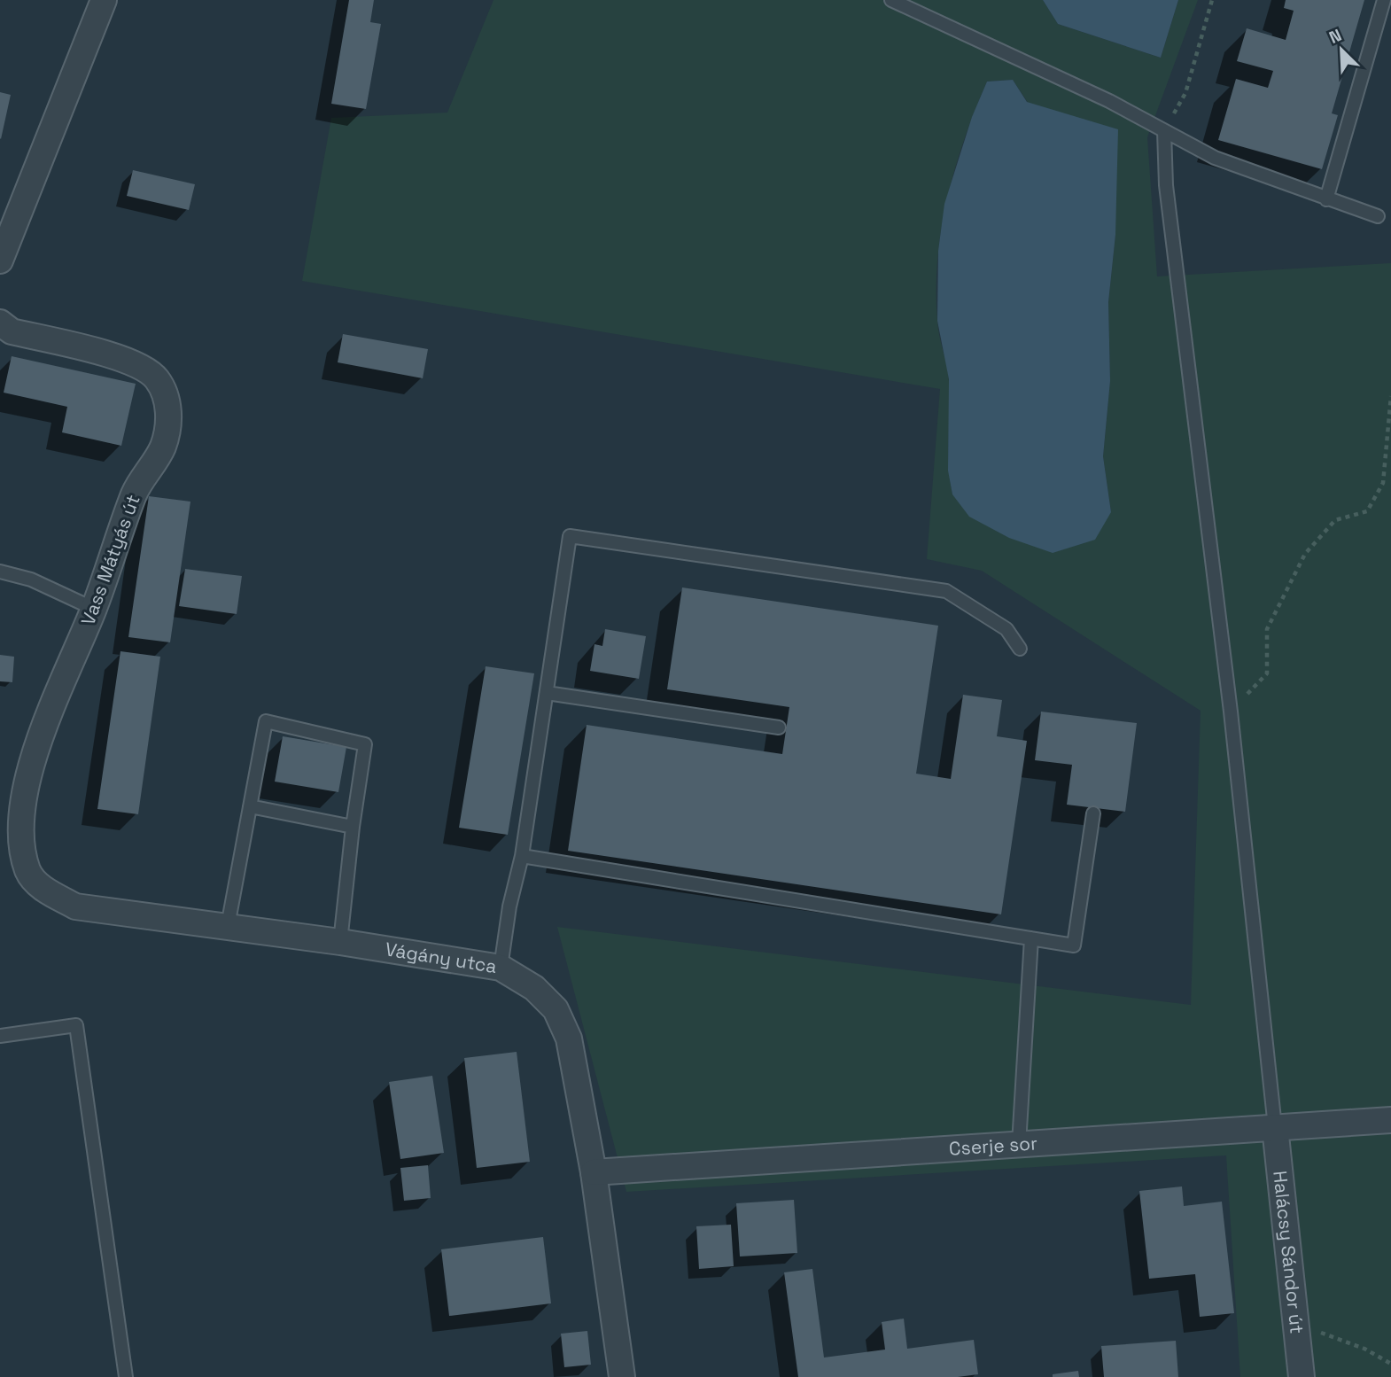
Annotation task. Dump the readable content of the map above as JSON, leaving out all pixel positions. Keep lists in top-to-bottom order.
{
  "streets": {
    "street": [
      "Vass Mátyás út",
      "Vágány utca",
      "Cserje sor",
      "Halácsy Sándor út"
    ]
  },
  "crossings": [
    ["Vass Mátyás út", "Vágány utca"],
    ["Vágány utca", "Cserje sor"],
    ["Cserje sor", "Halácsy Sándor út"]
  ],
  "north": "top left"
}
